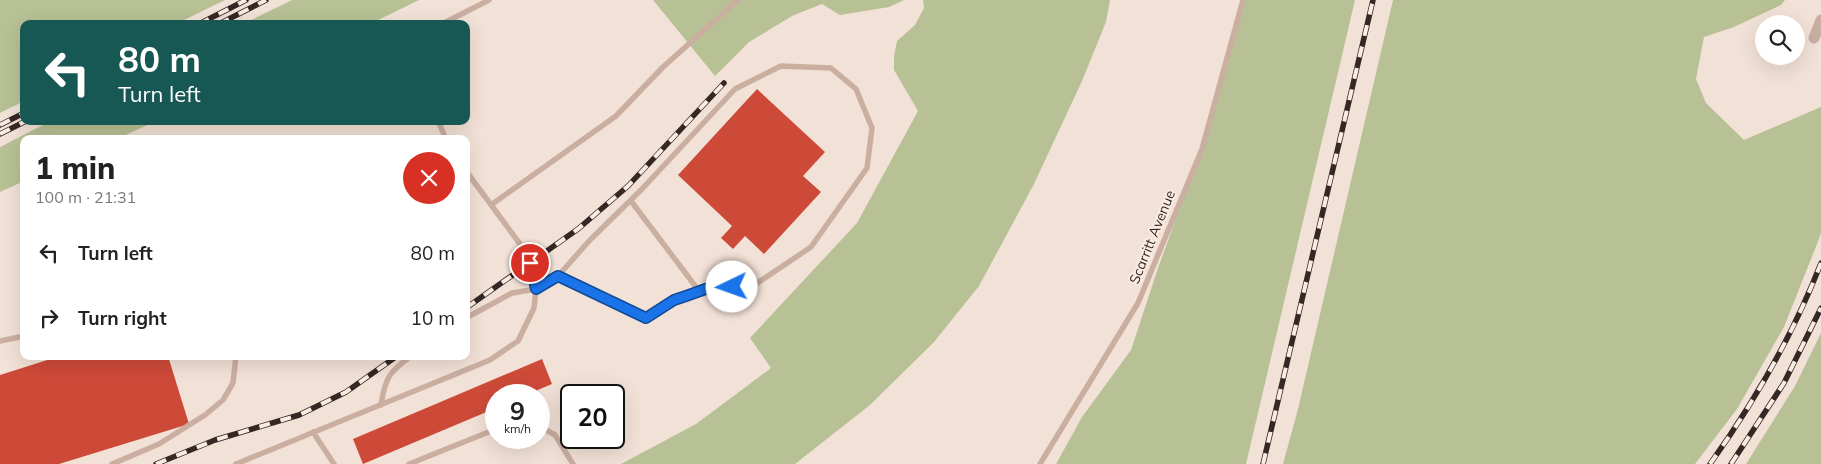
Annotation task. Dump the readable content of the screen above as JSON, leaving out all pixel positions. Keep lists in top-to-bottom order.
{
  "streets": {
    "lane": ["Scarritt Avenue"]
  },
  "page": {
    "turn": ["80 m", "Turn left"],
    "heading": ["1 min", "100 m · 21:31"],
    "list": [
      {
        "name": "Turn left",
        "value": "80 m"
      },
      {
        "name": "Turn right",
        "value": "10 m"
      }
    ],
    "speed": "9 km/h",
    "limit": "20"
  }
}
